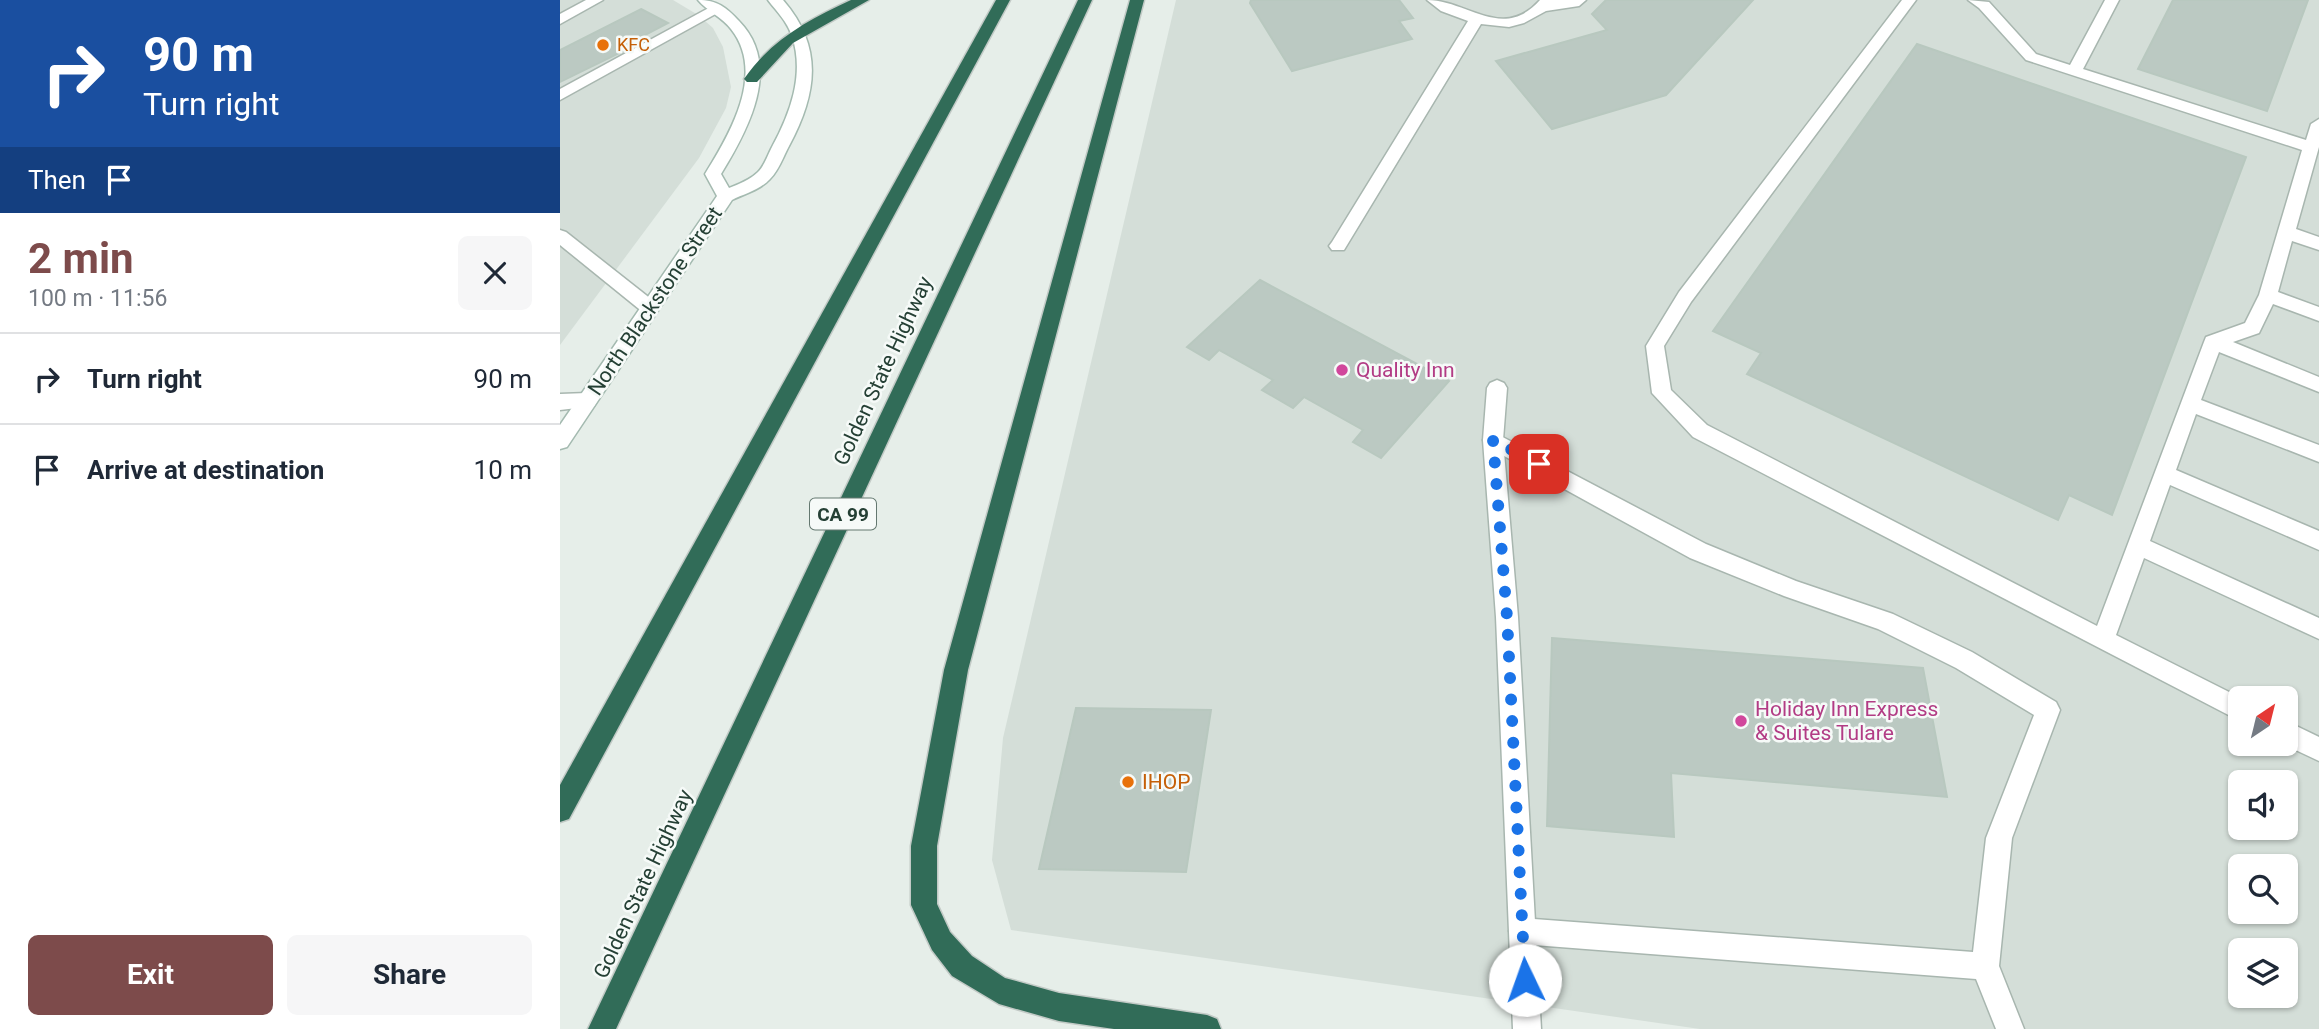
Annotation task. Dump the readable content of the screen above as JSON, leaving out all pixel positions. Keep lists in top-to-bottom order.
{
  "streets": {
    "highway": ["Golden State Highway", "CA 99"],
    "main road": ["North Blackstone Street"]
  },
  "places": [
    "KFC",
    "Quality Inn",
    "Holiday Inn Express & Suites Tulare",
    "IHOP"
  ],
  "north": "top right",
  "page": {
    "turn": ["90 m", "Turn right"],
    "then": "Then",
    "heading": ["2 min", "100 m · 11:56"],
    "list": [
      {
        "name": "Turn right",
        "value": "90 m"
      },
      {
        "name": "Arrive at destination",
        "value": "10 m"
      }
    ],
    "buttons": ["Exit", "Share"]
  }
}
